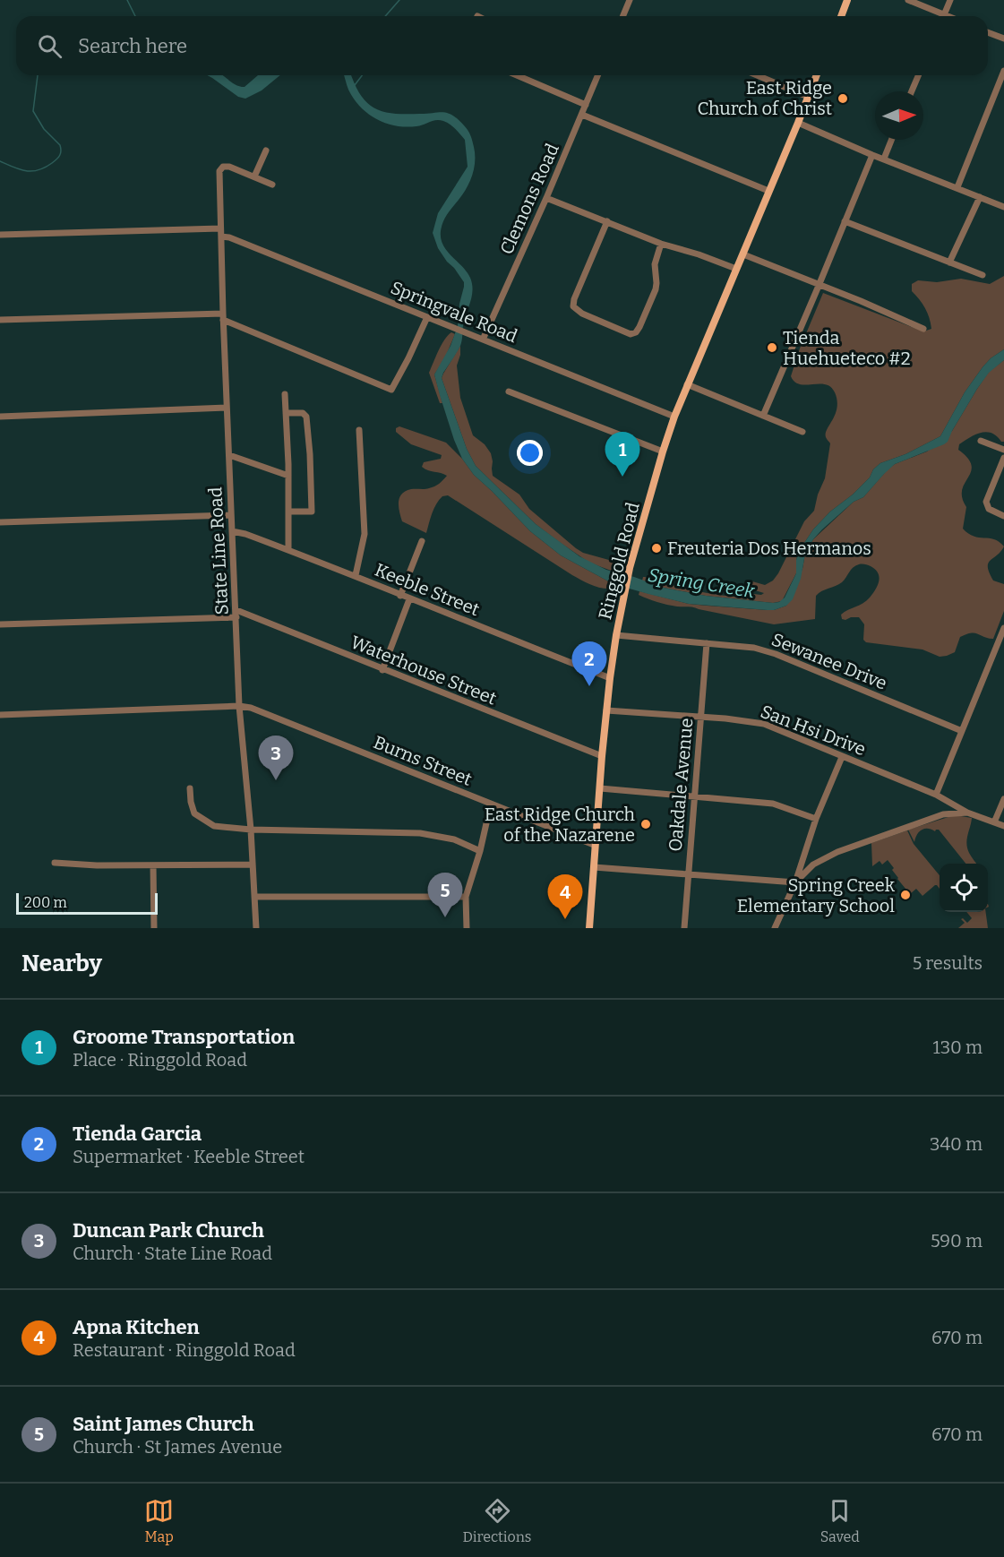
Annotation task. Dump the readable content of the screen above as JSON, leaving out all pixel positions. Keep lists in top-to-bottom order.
{
  "streets": {
    "main road": ["Ringgold Road"],
    "street": [
      "Clemons Road",
      "Springvale Road",
      "State Line Road",
      "Keeble Street",
      "Sewanee Drive",
      "Waterhouse Street",
      "San Hsi Drive",
      "Burns Street",
      "Oakdale Avenue"
    ]
  },
  "crossings": [
    ["Clemons Road", "Springvale Road"],
    ["Springvale Road", "State Line Road"],
    ["Springvale Road", "Ringgold Road"],
    ["State Line Road", "Keeble Street"],
    ["State Line Road", "Waterhouse Street"],
    ["State Line Road", "Burns Street"],
    ["Ringgold Road", "Keeble Street"],
    ["Ringgold Road", "Sewanee Drive"],
    ["Ringgold Road", "Waterhouse Street"],
    ["Ringgold Road", "San Hsi Drive"],
    ["Ringgold Road", "Burns Street"],
    ["Sewanee Drive", "Oakdale Avenue"],
    ["San Hsi Drive", "Oakdale Avenue"]
  ],
  "water": ["Spring Creek"],
  "places": [
    "East Ridge Church of Christ",
    "Tienda Huehueteco #2",
    "Freuteria Dos Hermanos",
    "East Ridge Church of the Nazarene",
    "Spring Creek Elementary School"
  ],
  "scale_bar": "200 m",
  "north": "right",
  "page": {
    "search": "Search here",
    "pins": [
      "1",
      "2",
      "3",
      "5",
      "4"
    ],
    "scale": "200 m",
    "heading": ["Nearby", "5 results"],
    "list": [
      {
        "mark": "1",
        "name": "Groome Transportation",
        "note": "Place · Ringgold Road",
        "value": "130 m"
      },
      {
        "mark": "2",
        "name": "Tienda Garcia",
        "note": "Supermarket · Keeble Street",
        "value": "340 m"
      },
      {
        "mark": "3",
        "name": "Duncan Park Church",
        "note": "Church · State Line Road",
        "value": "590 m"
      },
      {
        "mark": "4",
        "name": "Apna Kitchen",
        "note": "Restaurant · Ringgold Road",
        "value": "670 m"
      },
      {
        "mark": "5",
        "name": "Saint James Church",
        "note": "Church · St James Avenue",
        "value": "670 m"
      }
    ],
    "nav": ["Map", "Directions", "Saved"]
  }
}
